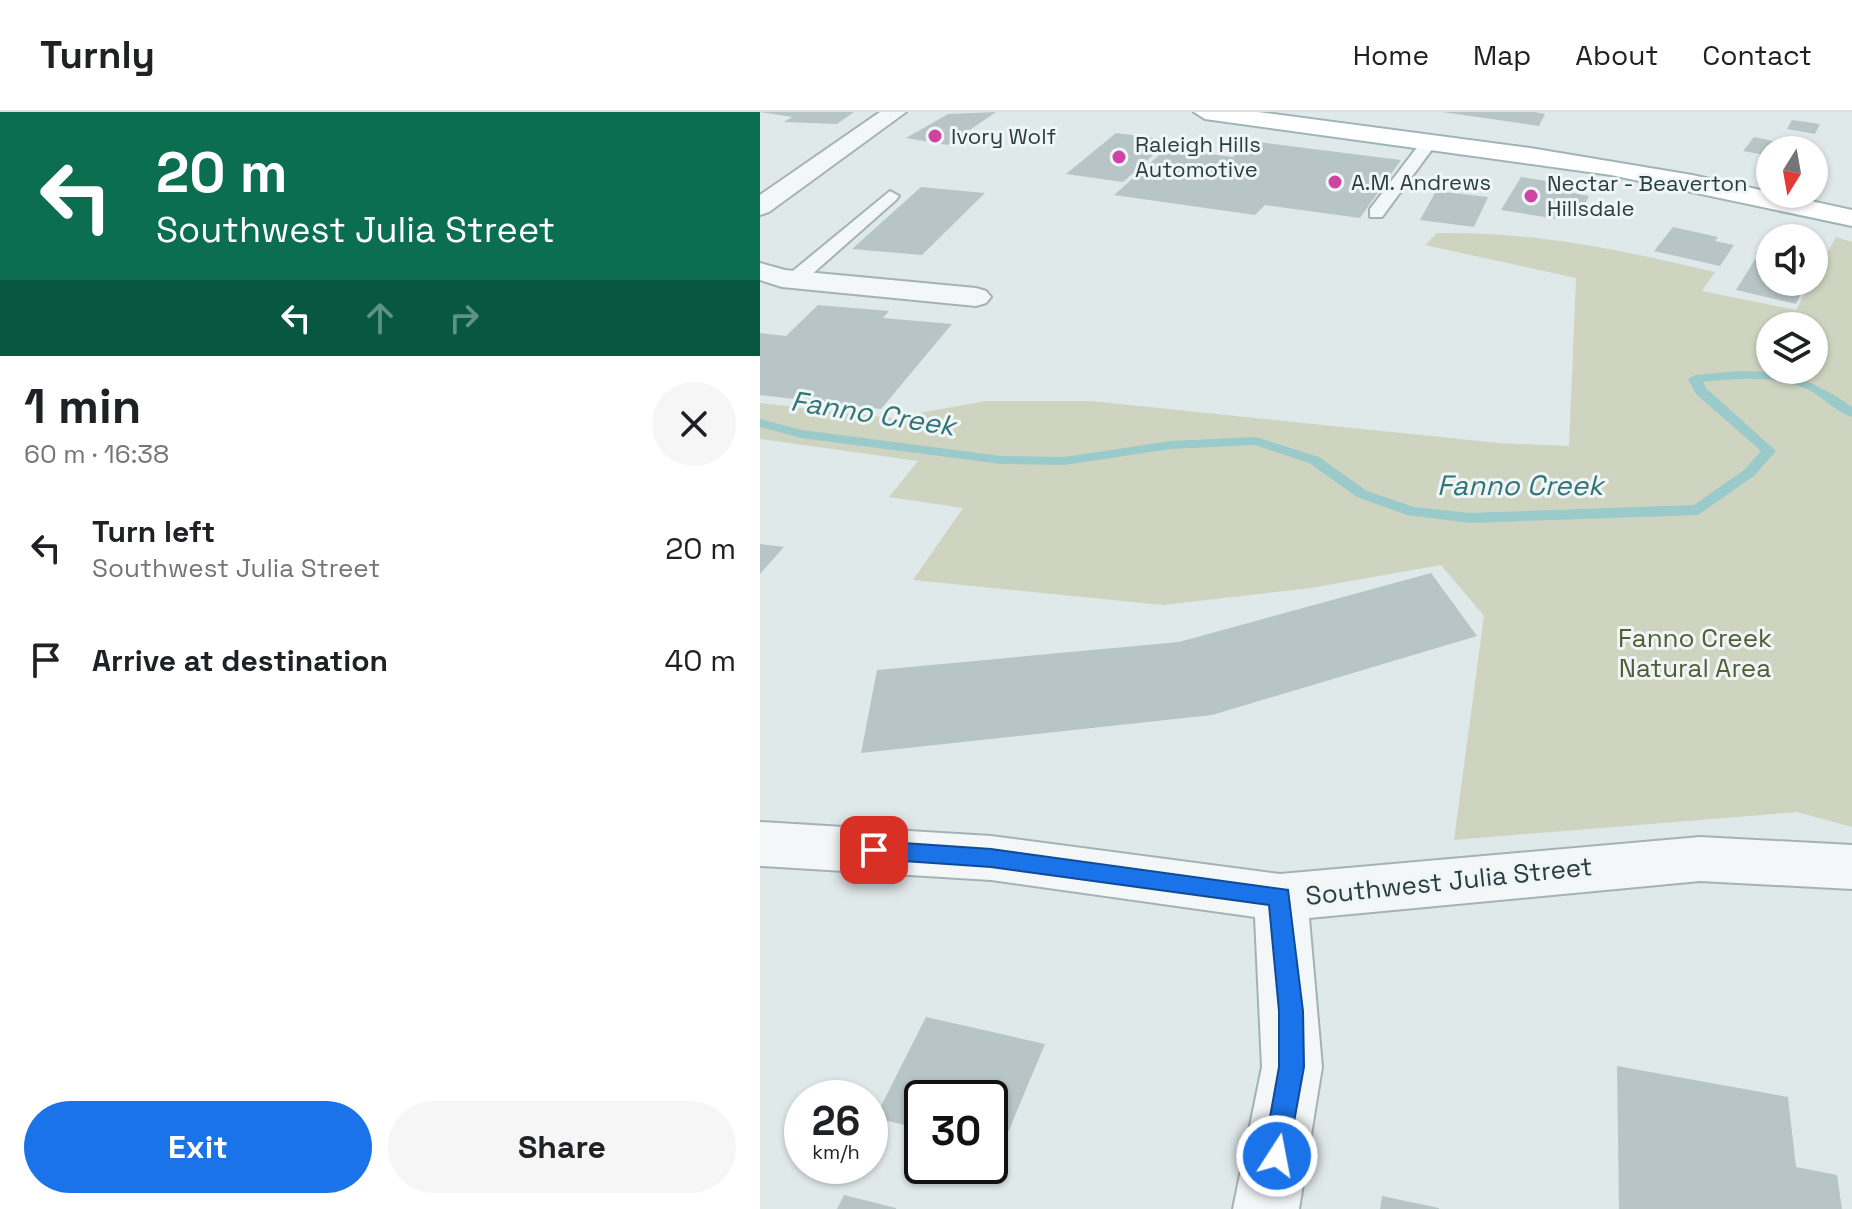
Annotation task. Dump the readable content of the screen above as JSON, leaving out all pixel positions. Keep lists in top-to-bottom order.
{
  "streets": {
    "street": ["Southwest Julia Street"]
  },
  "water": ["Fanno Creek"],
  "parks": ["Fanno Creek Natural Area"],
  "places": [
    "Ivory Wolf",
    "Raleigh Hills Automotive",
    "A.M. Andrews",
    "Nectar - Beaverton Hillsdale"
  ],
  "north": "bottom",
  "page": {
    "header": "Turnly",
    "nav": [
      "Home",
      "Map",
      "About",
      "Contact"
    ],
    "turn": ["20 m", "Southwest Julia Street"],
    "heading": ["1 min", "60 m · 16:38"],
    "list": [
      {
        "name": "Turn left",
        "note": "Southwest Julia Street",
        "value": "20 m"
      },
      {
        "name": "Arrive at destination",
        "value": "40 m"
      }
    ],
    "speed": "26 km/h",
    "limit": "30",
    "buttons": ["Exit", "Share"]
  }
}
